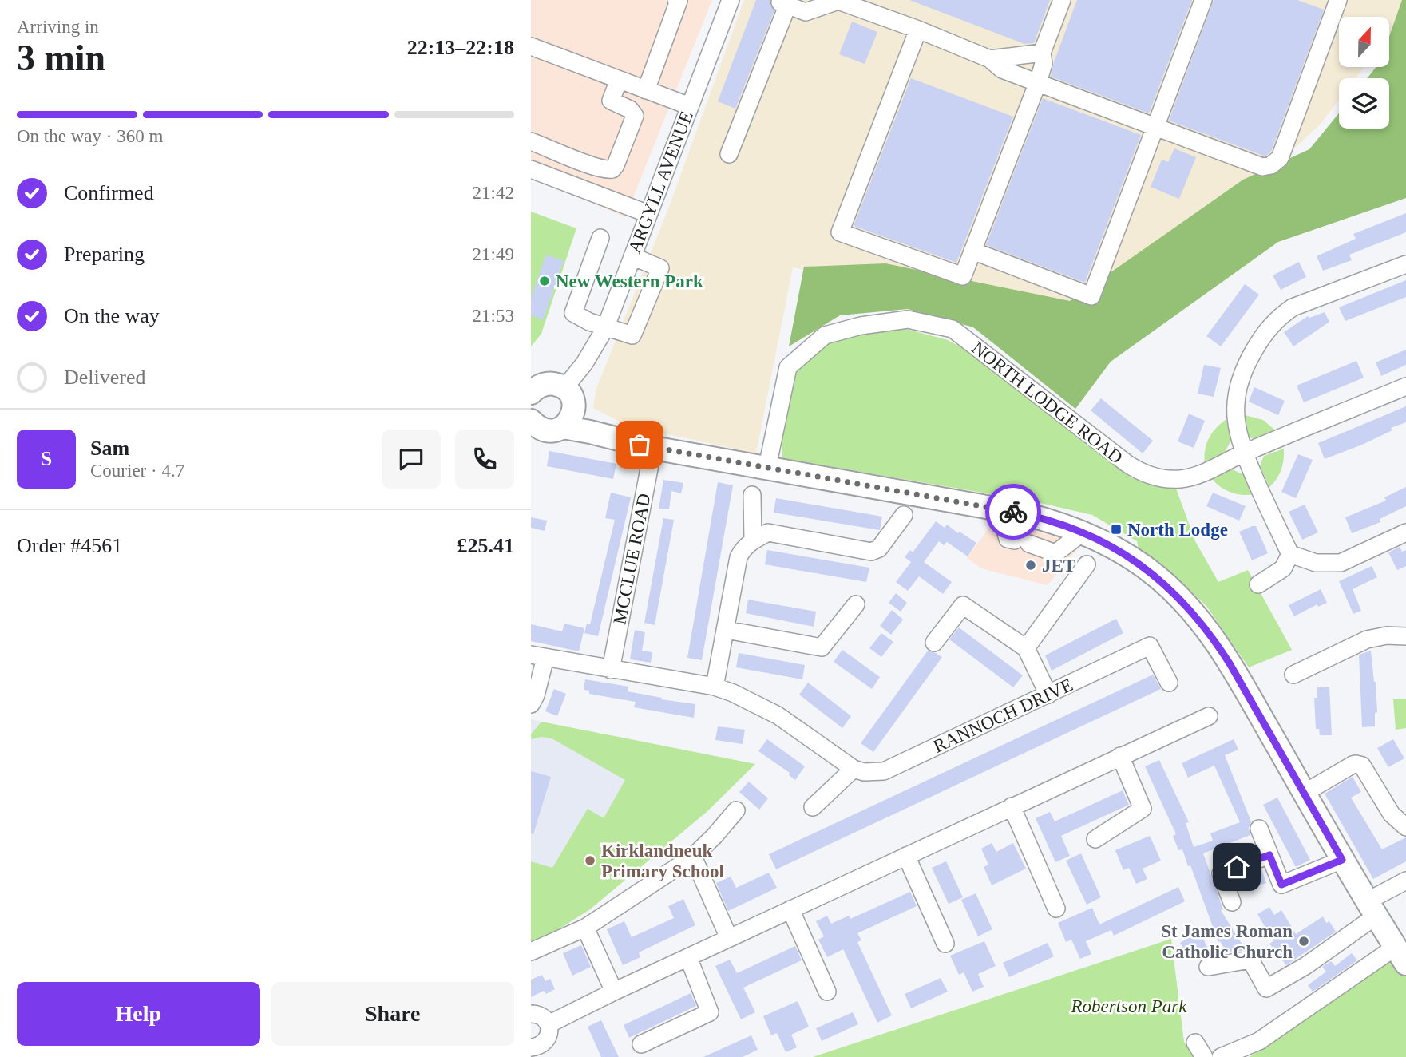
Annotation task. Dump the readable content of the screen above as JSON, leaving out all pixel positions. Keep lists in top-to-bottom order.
{
  "streets": {
    "street": [
      "ARGYLL AVENUE",
      "NORTH LODGE ROAD",
      "MCCLUE ROAD",
      "RANNOCH DRIVE"
    ]
  },
  "parks": ["Robertson Park"],
  "places": {
    "other": [
      "New Western Park",
      "JET",
      "Kirklandneuk Primary School",
      "St James Roman Catholic Church"
    ],
    "transit": ["North Lodge"]
  },
  "north": "top",
  "page": {
    "heading": ["3 min", "Arriving in", "22:13–22:18"],
    "panel": [
      "Sam",
      "Courier · 4.7",
      "Order #4561",
      "£25.41"
    ],
    "bar": "On the way · 360 m",
    "list": [
      ["Confirmed", "21:42"],
      ["Preparing", "21:49"],
      ["On the way", "21:53"],
      "Delivered"
    ],
    "round": "S",
    "buttons": ["Help", "Share"]
  }
}
